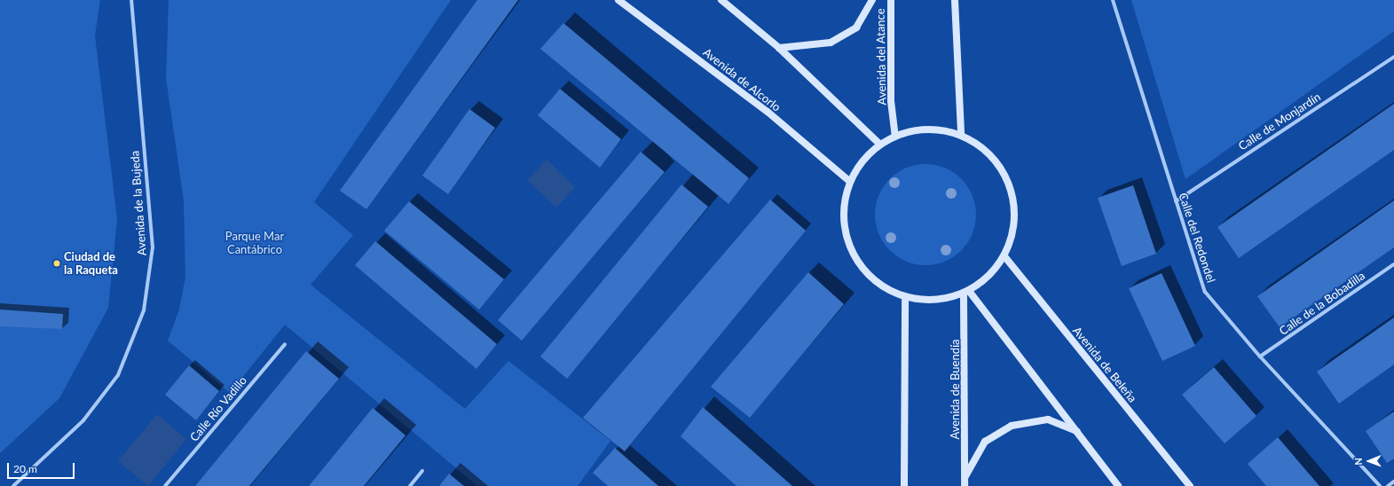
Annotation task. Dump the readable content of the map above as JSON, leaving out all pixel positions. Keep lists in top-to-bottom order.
{
  "streets": {
    "street": [
      "Avenida del Atance",
      "Avenida de Alcorlo",
      "Calle de Monjardín",
      "Avenida de la Bujeda",
      "Calle del Redondel",
      "Calle de la Bobadilla",
      "Avenida de Beleña",
      "Avenida de Buendía",
      "Calle Río Vadillo"
    ]
  },
  "crossings": [
    ["Calle de Monjardín", "Calle del Redondel"],
    ["Calle del Redondel", "Calle de la Bobadilla"]
  ],
  "parks": ["Parque Mar Cantábrico"],
  "places": ["Ciudad de la Raqueta"],
  "scale_bar": "20 m",
  "north": "left"
}
